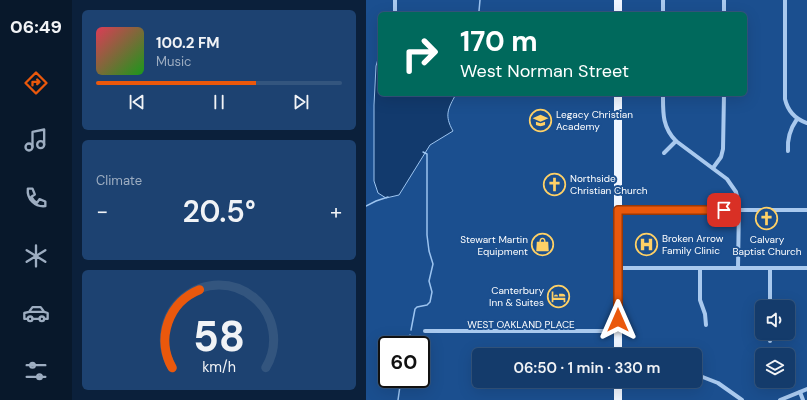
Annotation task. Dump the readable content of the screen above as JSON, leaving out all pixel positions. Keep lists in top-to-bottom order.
{
  "streets": {
    "street": ["WEST OAKLAND PLACE"]
  },
  "places": {
    "school or university": ["Legacy Christian Academy"],
    "church": ["Northside Christian Church", "Calvary Baptist Church"],
    "hospital": ["Broken Arrow Family Clinic"],
    "shop": ["Stewart Martin Equipment"],
    "hotel": ["Canterbury Inn & Suites"]
  },
  "page": {
    "tabs": "06:49",
    "turn": ["170 m", "West Norman Street"],
    "song": ["100.2 FM", "Music"],
    "tile": "Climate",
    "heat": ["−", "20.5°", "+"],
    "limit": "60",
    "trip": "06:50 · 1 min · 330 m",
    "gauge": ["58", "km/h"]
  }
}
